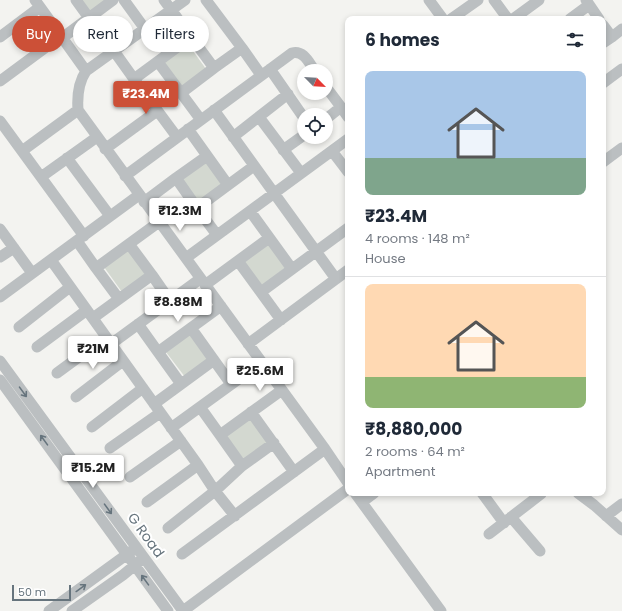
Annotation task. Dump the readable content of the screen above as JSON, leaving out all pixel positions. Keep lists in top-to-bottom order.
{
  "streets": {
    "street": ["G Road"]
  },
  "scale_bar": "50 m",
  "north": "bottom right",
  "page": {
    "chip": ["Buy", "Rent", "Filters"],
    "heading": "6 homes",
    "list": [
      {
        "name": "₹23.4M",
        "note": "4 rooms · 148 m² · House"
      },
      {
        "name": "₹8,880,000",
        "note": "2 rooms · 64 m² · Apartment"
      }
    ],
    "price": [
      "₹23.4M",
      "₹12.3M",
      "₹8.88M",
      "₹21M",
      "₹25.6M",
      "₹15.2M"
    ],
    "scale": "50 m"
  }
}
